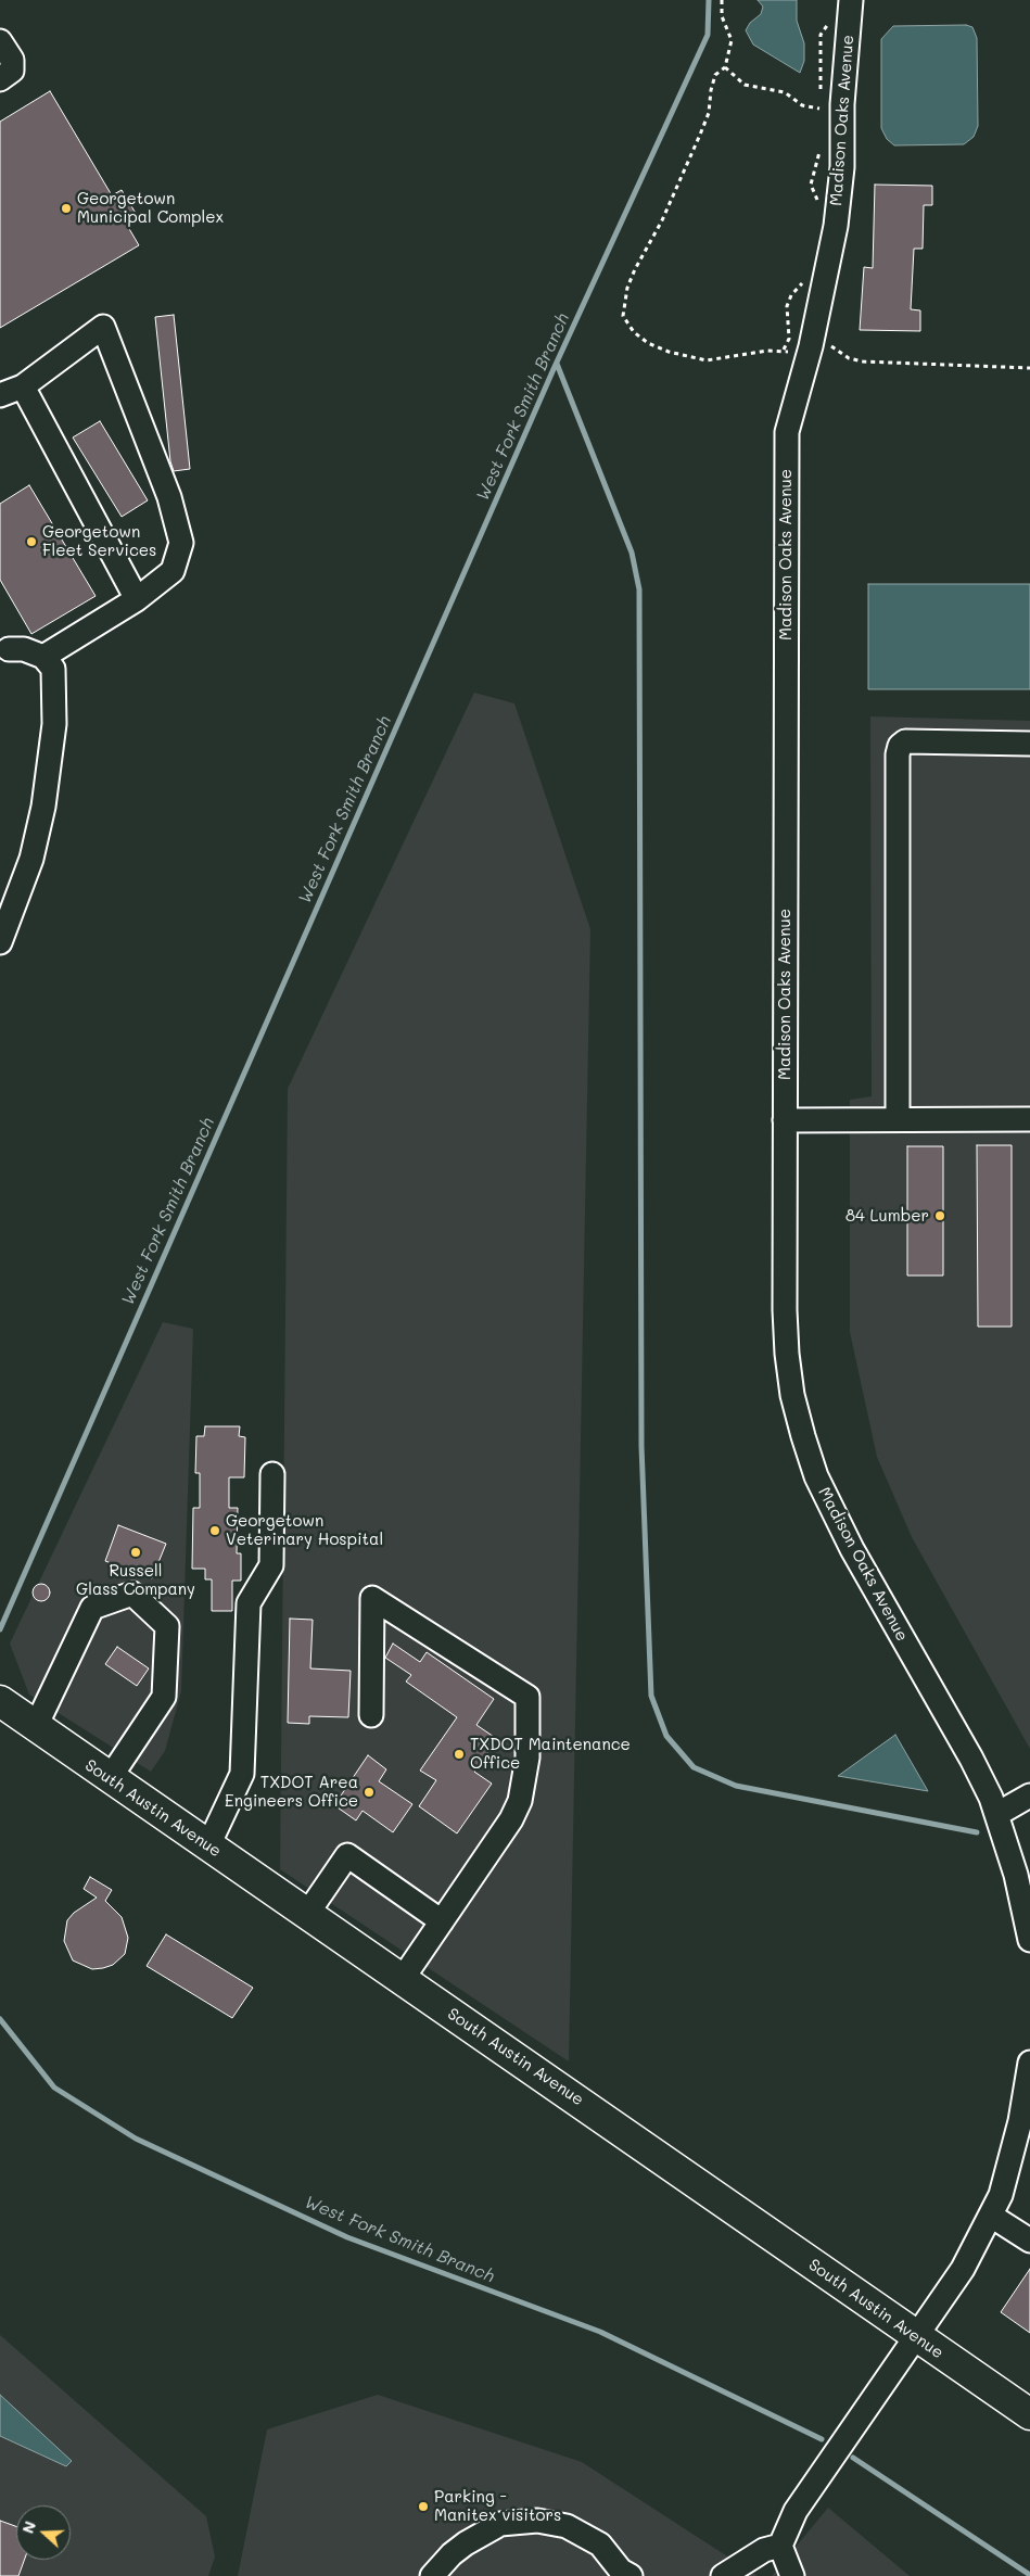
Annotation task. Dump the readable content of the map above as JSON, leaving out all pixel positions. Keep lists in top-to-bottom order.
{
  "streets": {
    "main road": ["South Austin Avenue"],
    "street": ["Madison Oaks Avenue"]
  },
  "water": ["West Fork Smith Branch"],
  "places": [
    "Georgetown Municipal Complex",
    "Georgetown Fleet Services",
    "84 Lumber",
    "Georgetown Veterinary Hospital",
    "Russell Glass Company",
    "TXDOT Maintenance Office",
    "TXDOT Area Engineers Office",
    "Parking - Manitex visitors"
  ],
  "north": "left"
}
